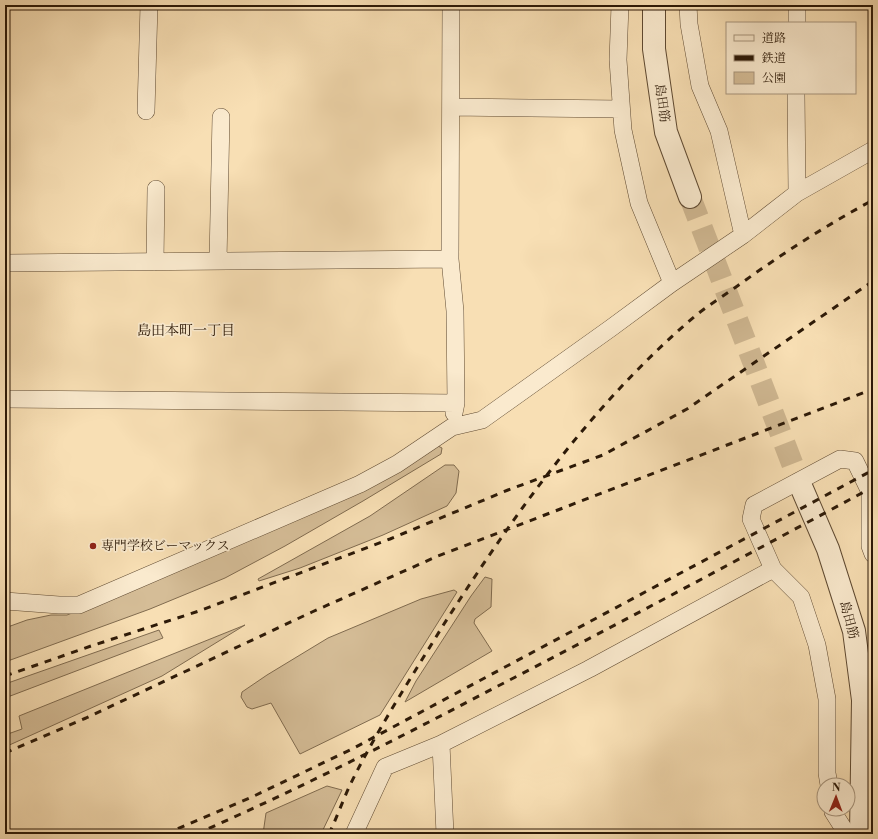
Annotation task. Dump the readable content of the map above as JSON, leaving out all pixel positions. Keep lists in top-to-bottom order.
{
  "streets": {
    "street": ["島田筋"]
  },
  "districts": ["島田本町一丁目"],
  "places": ["専門学校ビーマックス"],
  "legend": ["道路", "鉄道", "公園"],
  "north": "top"
}
